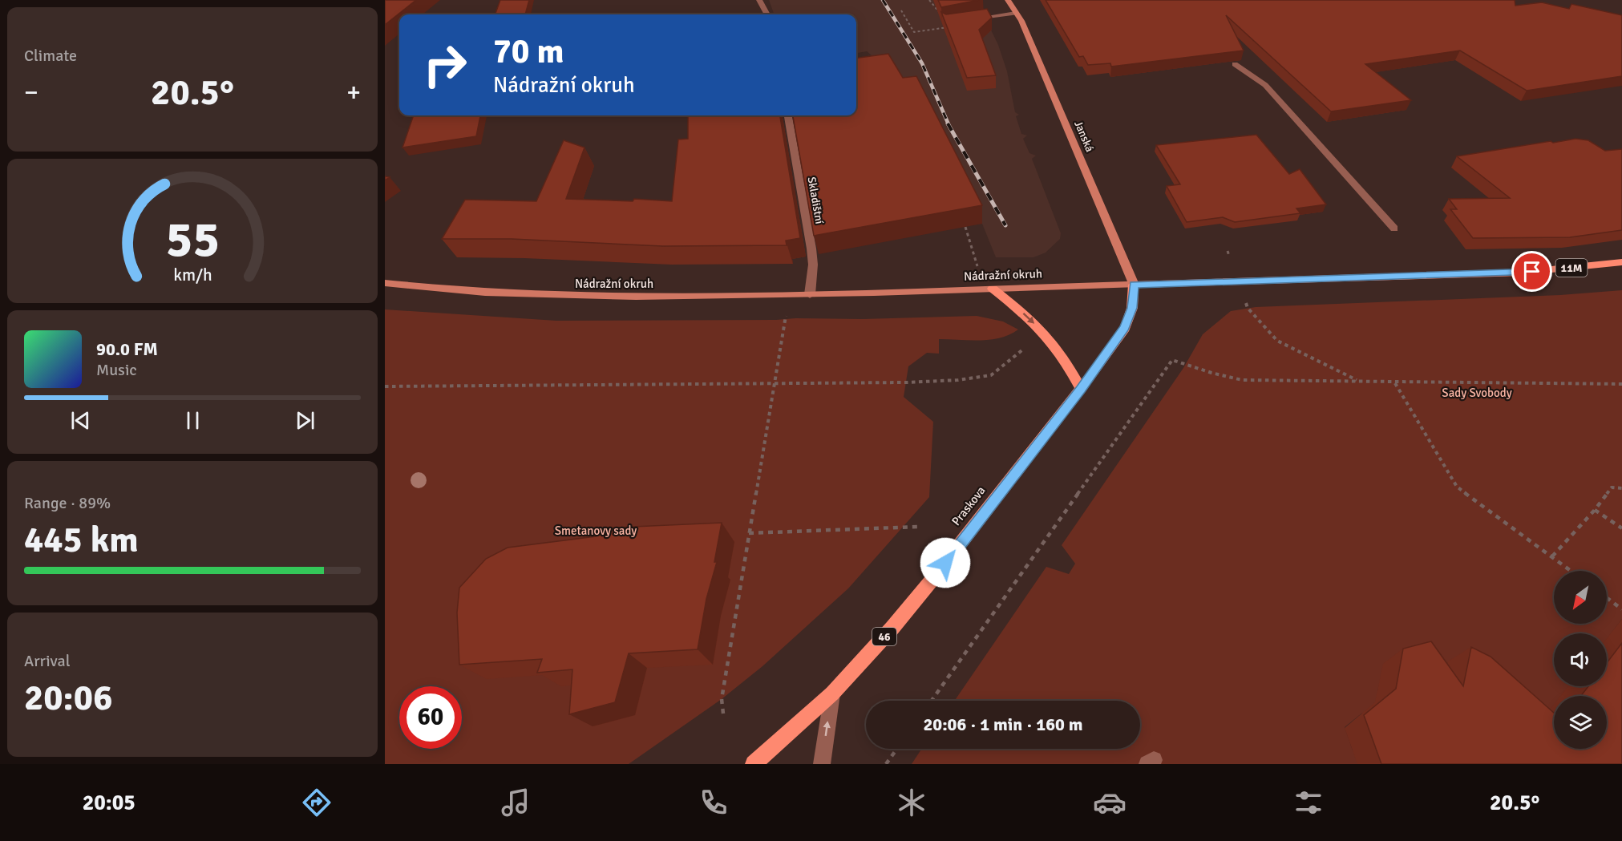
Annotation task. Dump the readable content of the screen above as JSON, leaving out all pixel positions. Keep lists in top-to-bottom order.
{
  "streets": {
    "main road": [
      "11M",
      "Nádražní okruh",
      "Praskova",
      "46"
    ],
    "street": ["Janská", "Skladištní"]
  },
  "crossings": [
    ["Janská", "Nádražní okruh"],
    ["Janská", "Praskova"],
    ["Skladištní", "Nádražní okruh"],
    ["Nádražní okruh", "Praskova"]
  ],
  "parks": ["Sady Svobody", "Smetanovy sady"],
  "north": "bottom left",
  "page": {
    "tile": [
      "Climate",
      ["Range · 89%", "445 km"],
      ["Arrival", "20:06"]
    ],
    "turn": ["70 m", "Nádražní okruh"],
    "heat": ["−", "20.5°", "+"],
    "song": ["90.0 FM", "Music"],
    "limit": "60",
    "trip": "20:06 · 1 min · 160 m",
    "tabs": ["20:05", "20.5°"],
    "gauge": ["55", "km/h"]
  }
}
